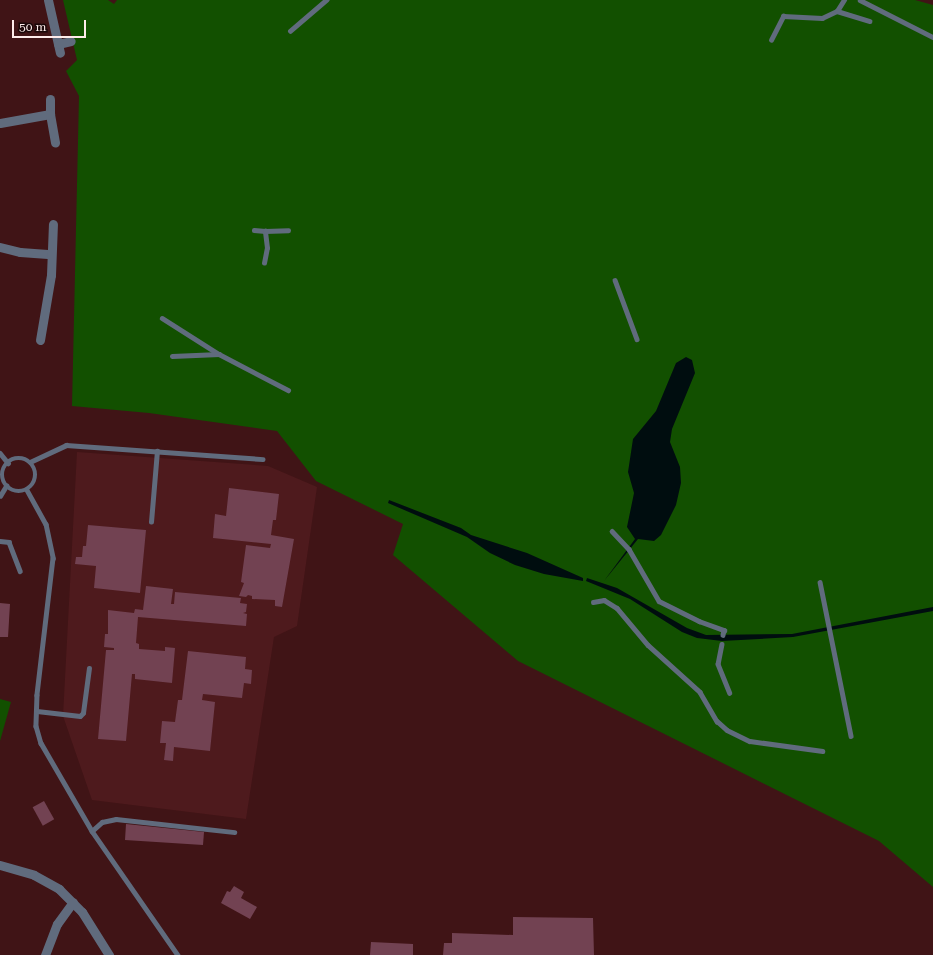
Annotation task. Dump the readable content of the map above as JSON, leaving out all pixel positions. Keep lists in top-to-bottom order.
{
  "scale_bar": "50 m"
}
